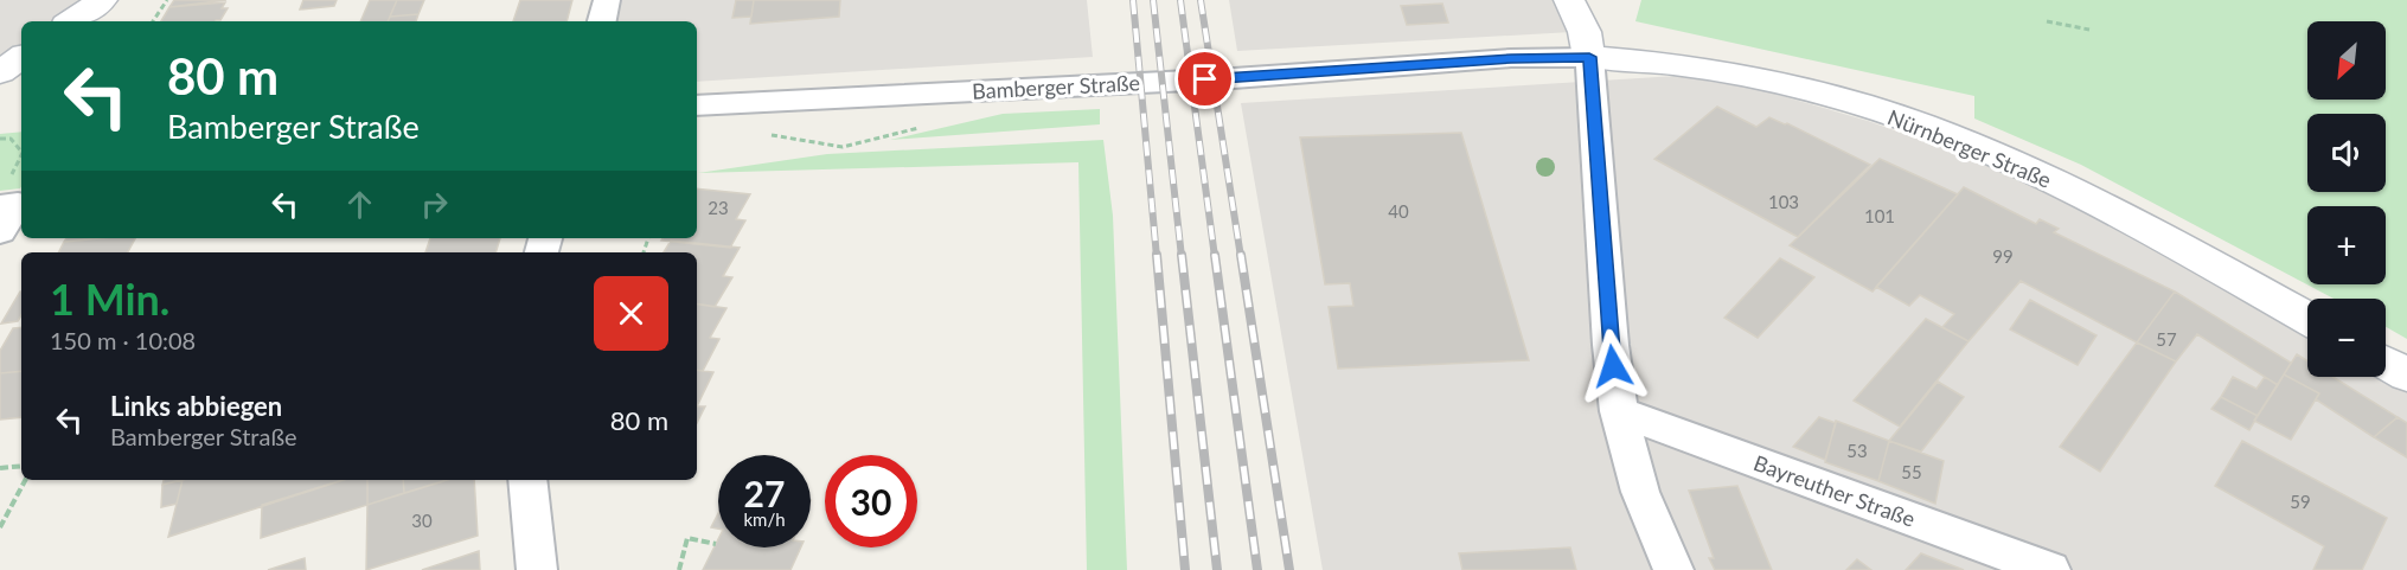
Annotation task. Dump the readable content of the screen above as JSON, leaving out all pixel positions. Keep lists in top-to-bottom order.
{
  "streets": {
    "street": ["Bamberger Straße", "Nürnberger Straße", "Bayreuther Straße"]
  },
  "crossings": [
    ["Bamberger Straße", "Nürnberger Straße"]
  ],
  "house_numbers": [
    "103",
    "23",
    "40",
    "101",
    "99",
    "57",
    "53",
    "55",
    "59",
    "30"
  ],
  "north": "bottom left",
  "page": {
    "map_buttons": ["+", "−"],
    "turn": ["80 m", "Bamberger Straße"],
    "heading": ["1 Min.", "150 m · 10:08"],
    "list": [
      {
        "name": "Links abbiegen",
        "note": "Bamberger Straße",
        "value": "80 m"
      }
    ],
    "speed": "27 km/h",
    "limit": "30"
  }
}
